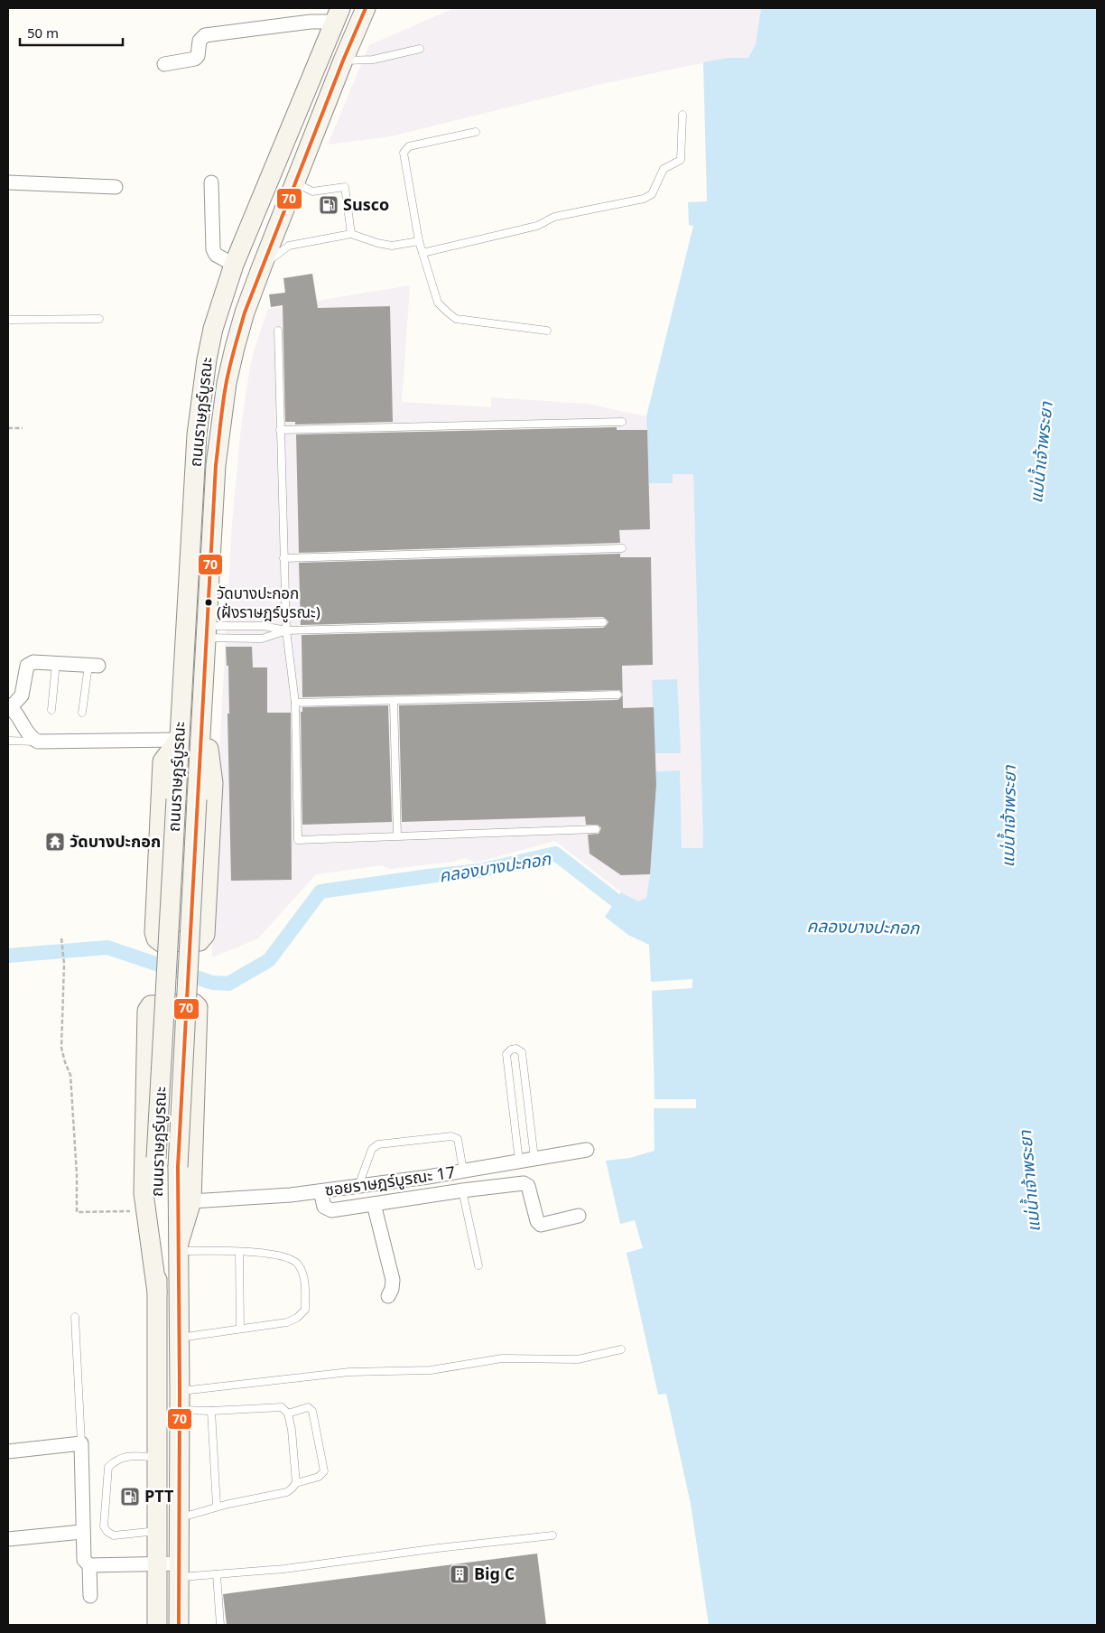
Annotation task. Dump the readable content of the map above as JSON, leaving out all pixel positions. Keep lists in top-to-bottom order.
{
  "streets": {
    "main road": ["ถนนราษฎร์บูรณะ"],
    "street": ["ซอยราษฎร์บูรณะ 17"]
  },
  "water": ["แม่น้ำเจ้าพระยา", "คลองบางปะกอก"],
  "places": {
    "fuel station": ["Susco", "PTT"],
    "other": ["วัดบางปะกอก (ฝั่งราษฎร์บูรณะ)"],
    "temple": ["วัดบางปะกอก"],
    "building": ["Big C"]
  },
  "lines": ["transit line 70"],
  "scale_bar": "50 m"
}
